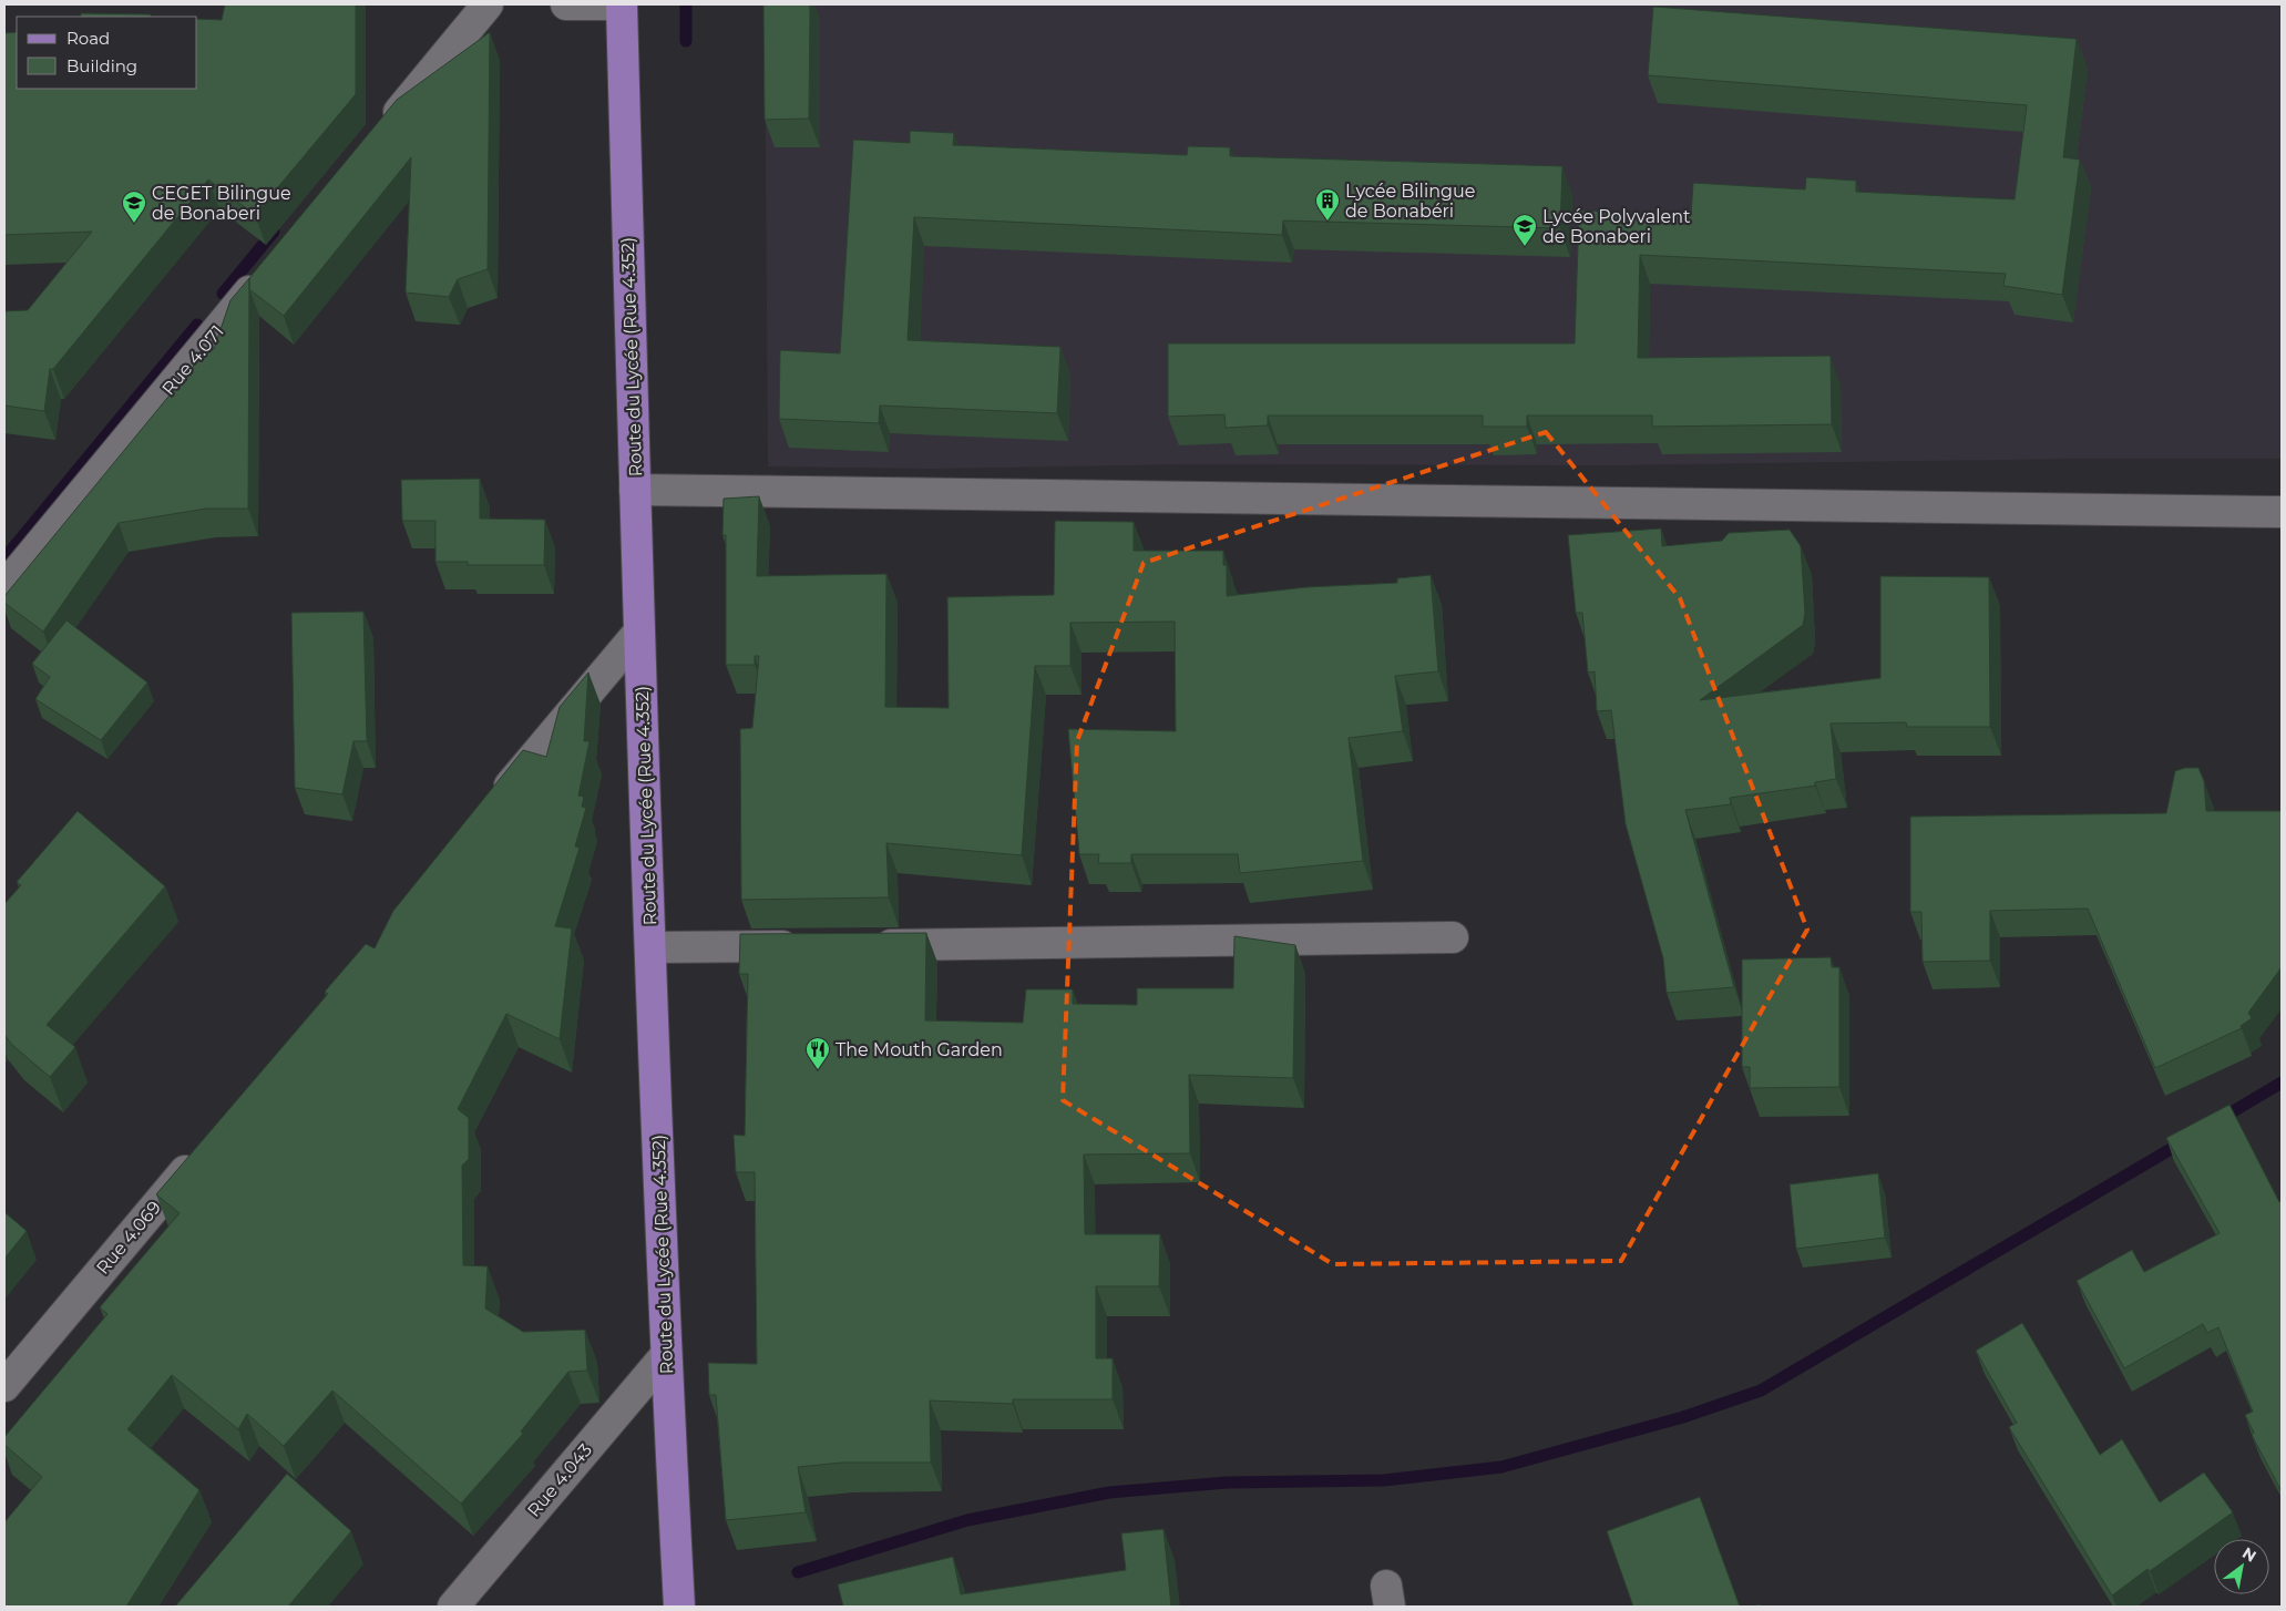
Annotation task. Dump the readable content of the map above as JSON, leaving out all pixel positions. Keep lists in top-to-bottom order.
{
  "streets": {
    "main road": ["Route du Lycée (Rue 4.352)"],
    "street": ["Rue 4.071", "Rue 4.069", "Rue 4.043"]
  },
  "crossings": [
    ["Route du Lycée (Rue 4.352)", "Rue 4.043"]
  ],
  "places": {
    "building": ["Lycée Bilingue de Bonabéri"],
    "school or university": ["CEGET Bilingue de Bonaberi", "Lycée Polyvalent de Bonaberi"],
    "restaurant": ["The Mouth Garden"]
  },
  "legend": ["Road", "Building"],
  "north": "top right"
}
